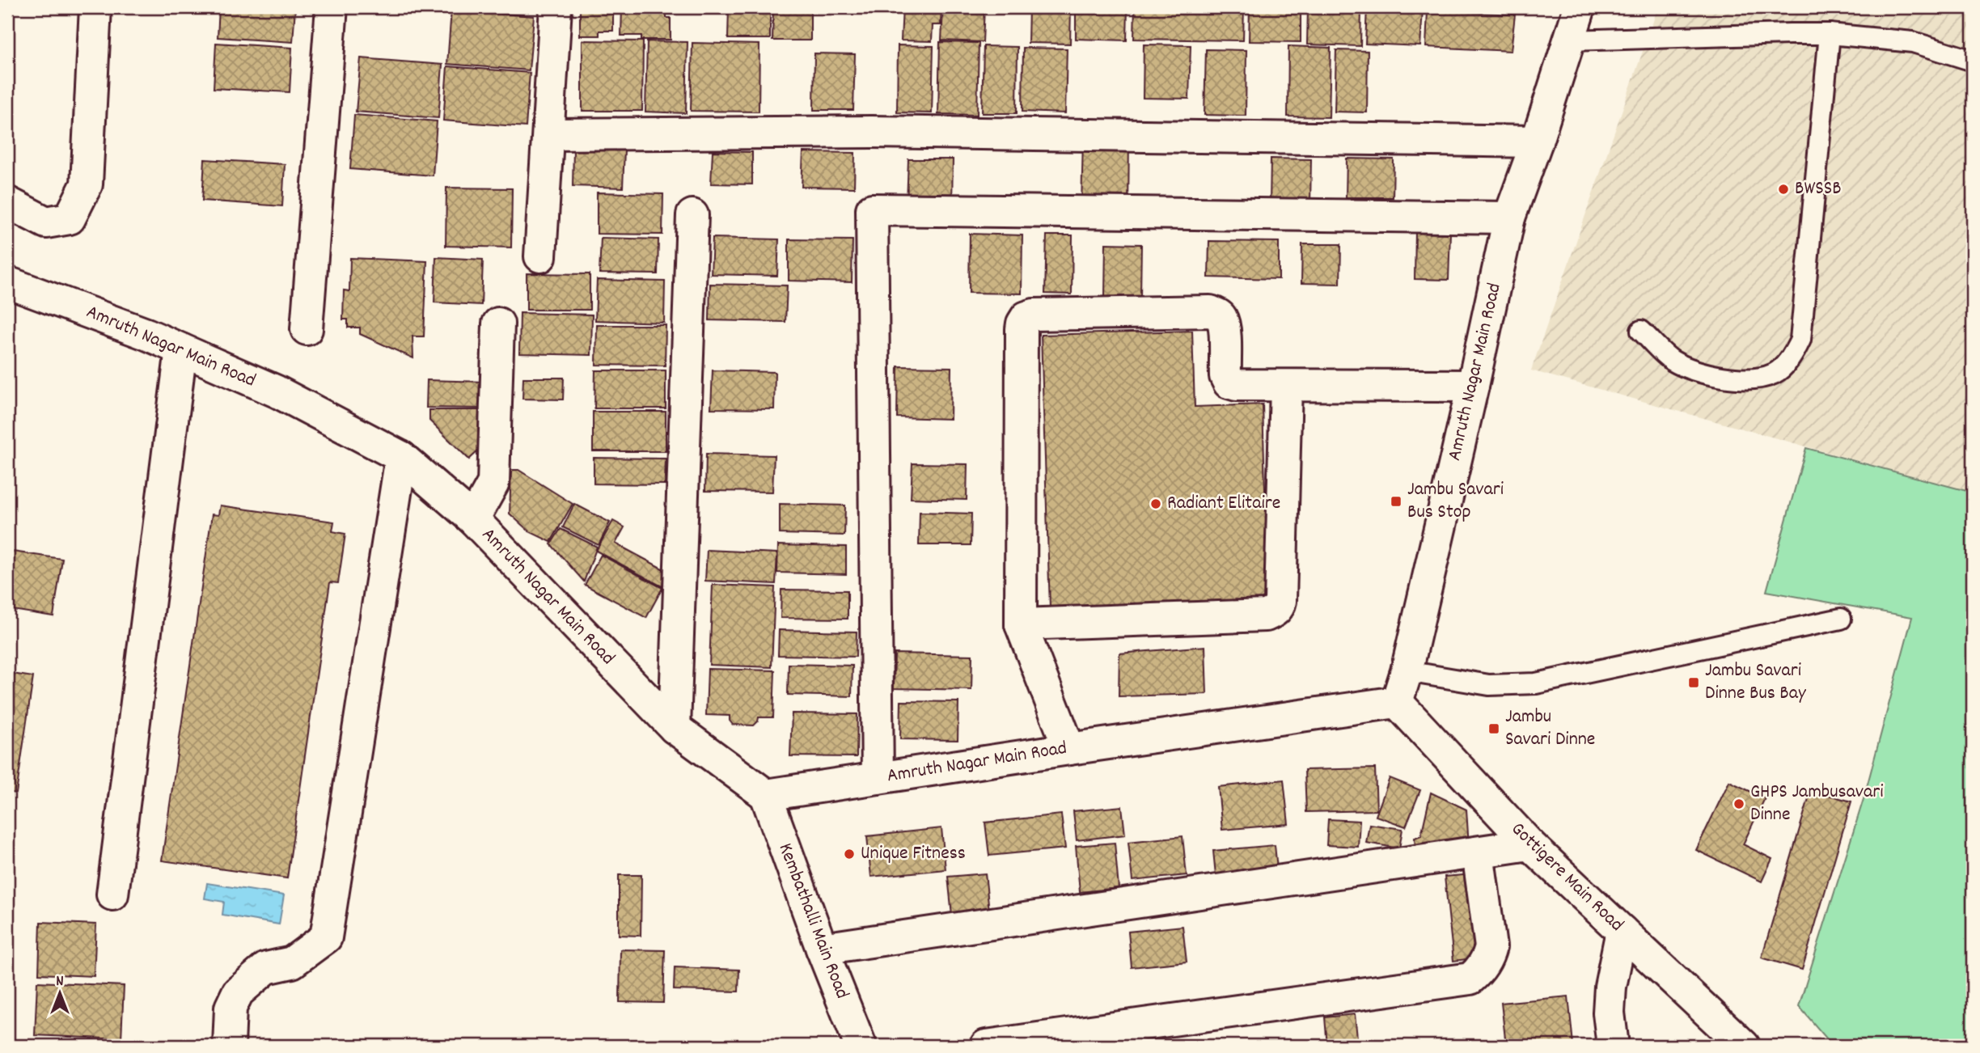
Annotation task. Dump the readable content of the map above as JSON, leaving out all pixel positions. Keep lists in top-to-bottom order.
{
  "streets": {
    "street": ["Amruth Nagar Main Road", "Gottigere Main Road", "Kembathalli Main Road"]
  },
  "crossings": [
    ["Amruth Nagar Main Road", "Gottigere Main Road"],
    ["Amruth Nagar Main Road", "Kembathalli Main Road"]
  ],
  "places": {
    "other": [
      "BWSSB",
      "Radiant Elitaire",
      "GHPS Jambusavari Dinne",
      "Unique Fitness"
    ],
    "transit": ["Jambu Savari Bus Stop", "Jambu Savari Dinne Bus Bay", "Jambu Savari Dinne"]
  },
  "north": "top"
}
